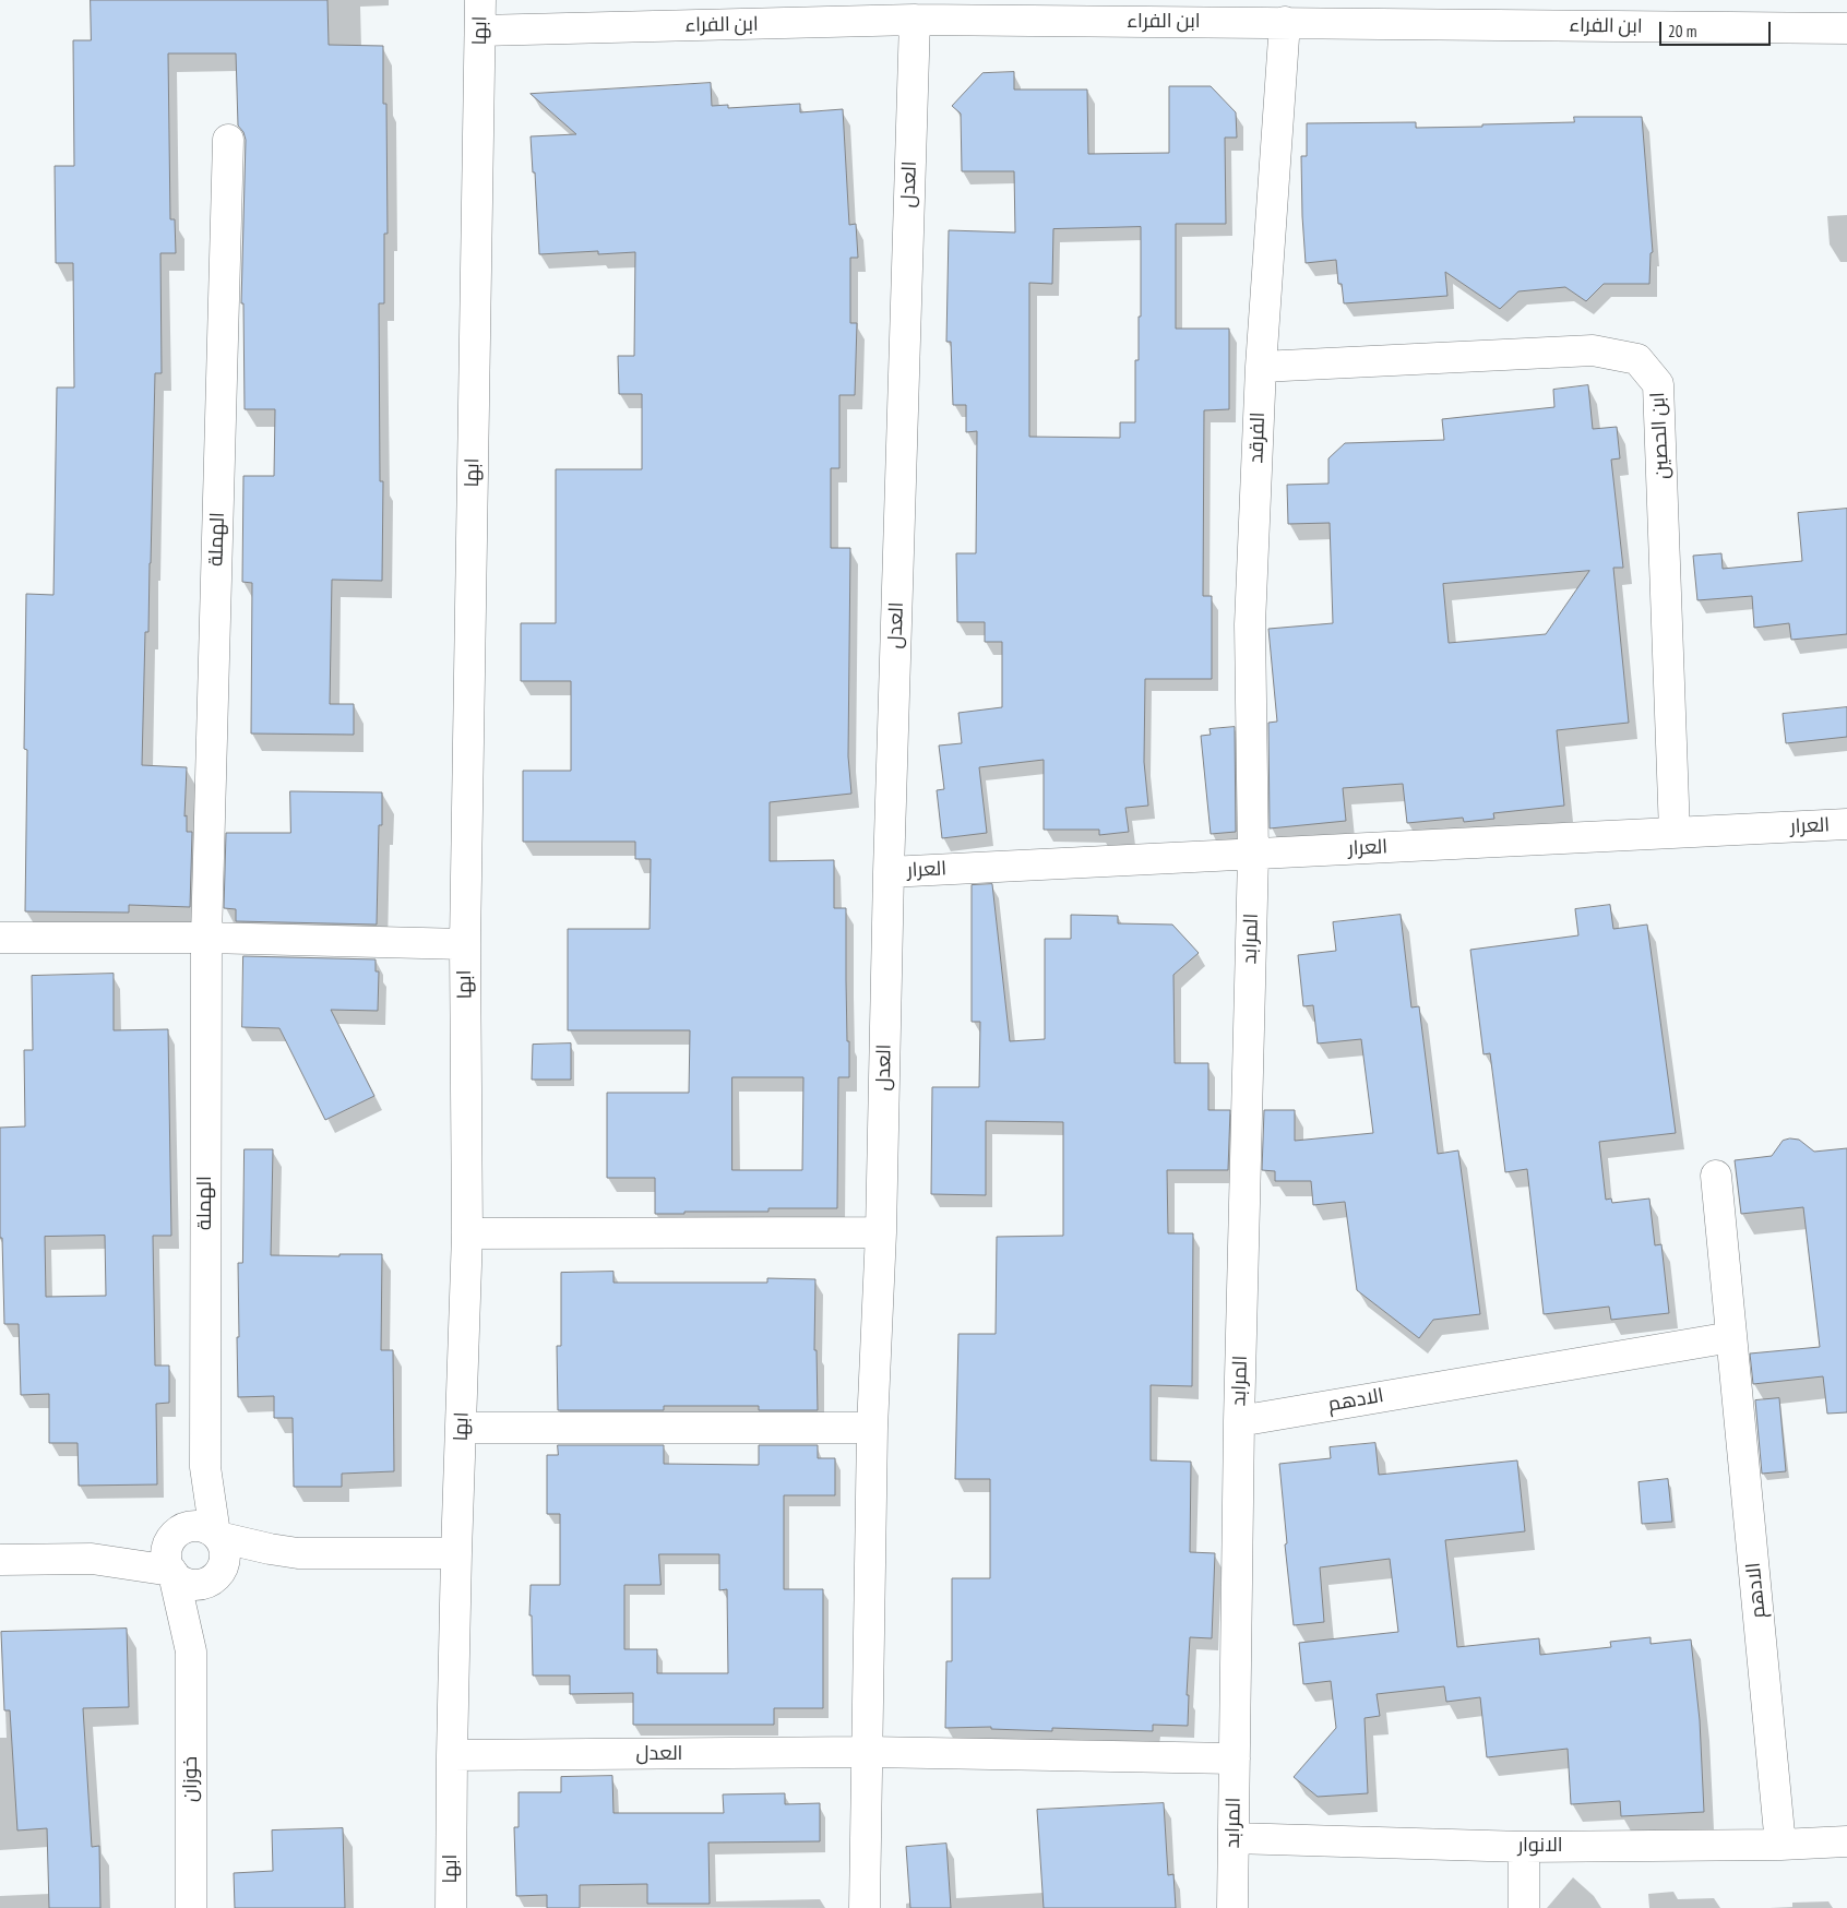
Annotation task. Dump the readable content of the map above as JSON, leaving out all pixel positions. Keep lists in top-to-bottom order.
{
  "streets": {
    "street": [
      "ابن الفراء",
      "ابها",
      "العدل",
      "ابن الحصين",
      "الفرقد",
      "الهملة",
      "العرار",
      "المرابد",
      "الادهم",
      "خوزان",
      "الانوار"
    ]
  },
  "crossings": [
    ["ابن الفراء", "ابها"],
    ["ابن الفراء", "العدل"],
    ["ابن الفراء", "الفرقد"],
    ["ابها", "العدل"],
    ["ابها", "الهملة"],
    ["العدل", "العرار"],
    ["ابن الحصين", "الفرقد"],
    ["ابن الحصين", "العرار"],
    ["الفرقد", "العرار"],
    ["الفرقد", "المرابد"],
    ["الهملة", "خوزان"],
    ["العرار", "المرابد"],
    ["المرابد", "الادهم"],
    ["المرابد", "الانوار"],
    ["الادهم", "الانوار"]
  ],
  "scale_bar": "20 m"
}
